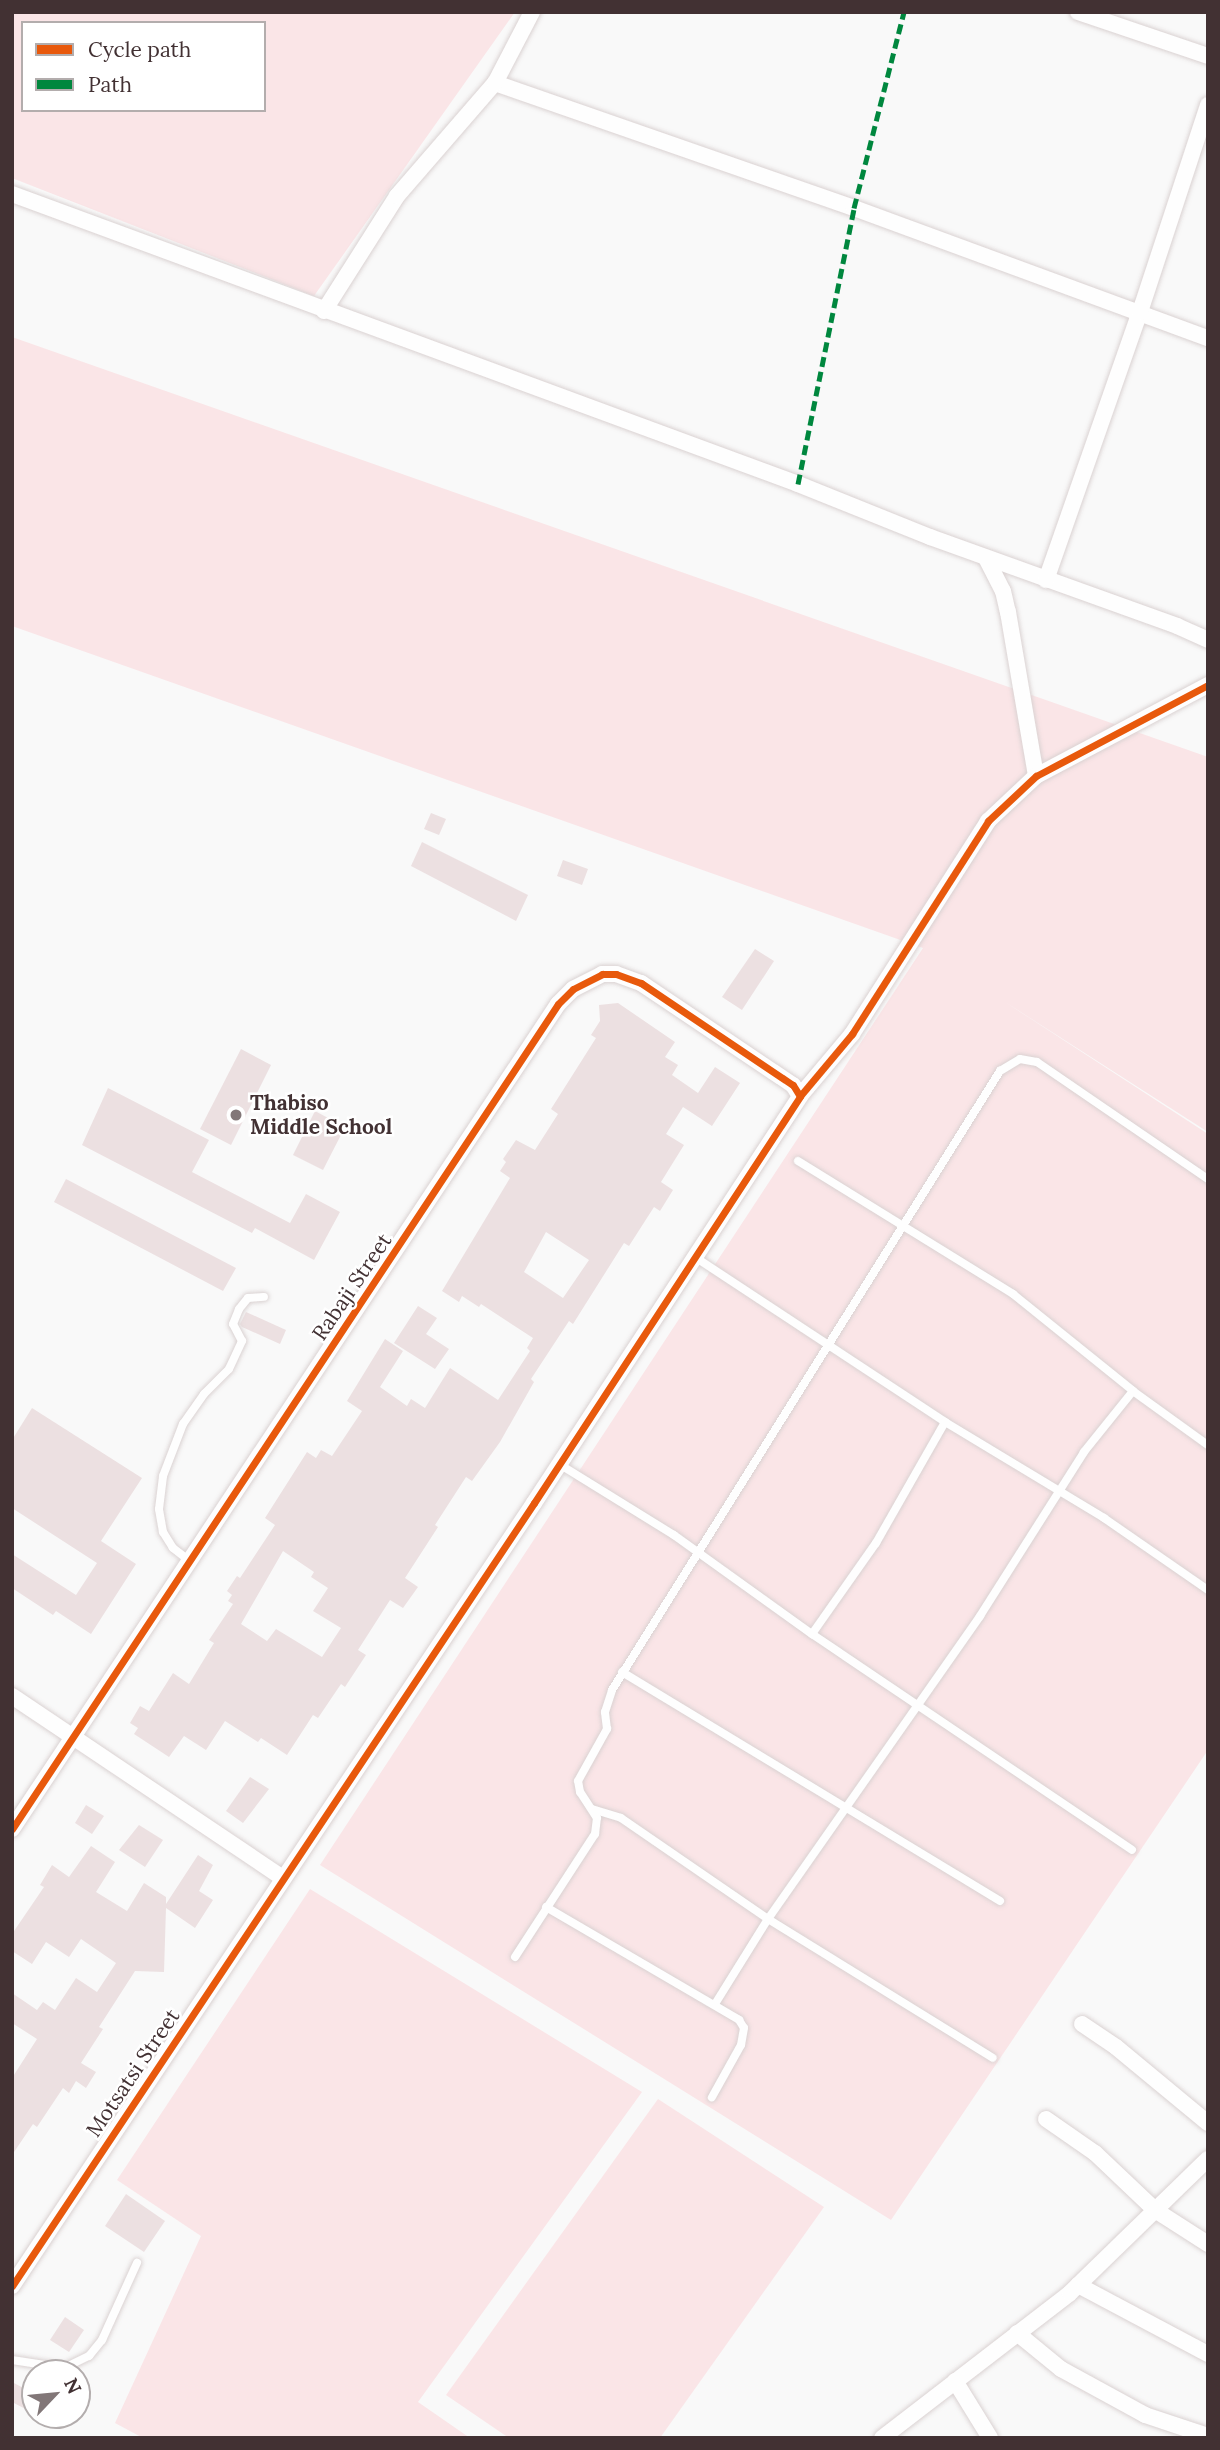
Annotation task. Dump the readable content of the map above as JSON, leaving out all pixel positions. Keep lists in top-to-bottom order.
{
  "streets": {
    "street": ["Rabaji Street", "Motsatsi Street"]
  },
  "crossings": [
    ["Rabaji Street", "Motsatsi Street"]
  ],
  "places": ["Thabiso Middle School"],
  "legend": ["Cycle path", "Path"],
  "north": "top right"
}
